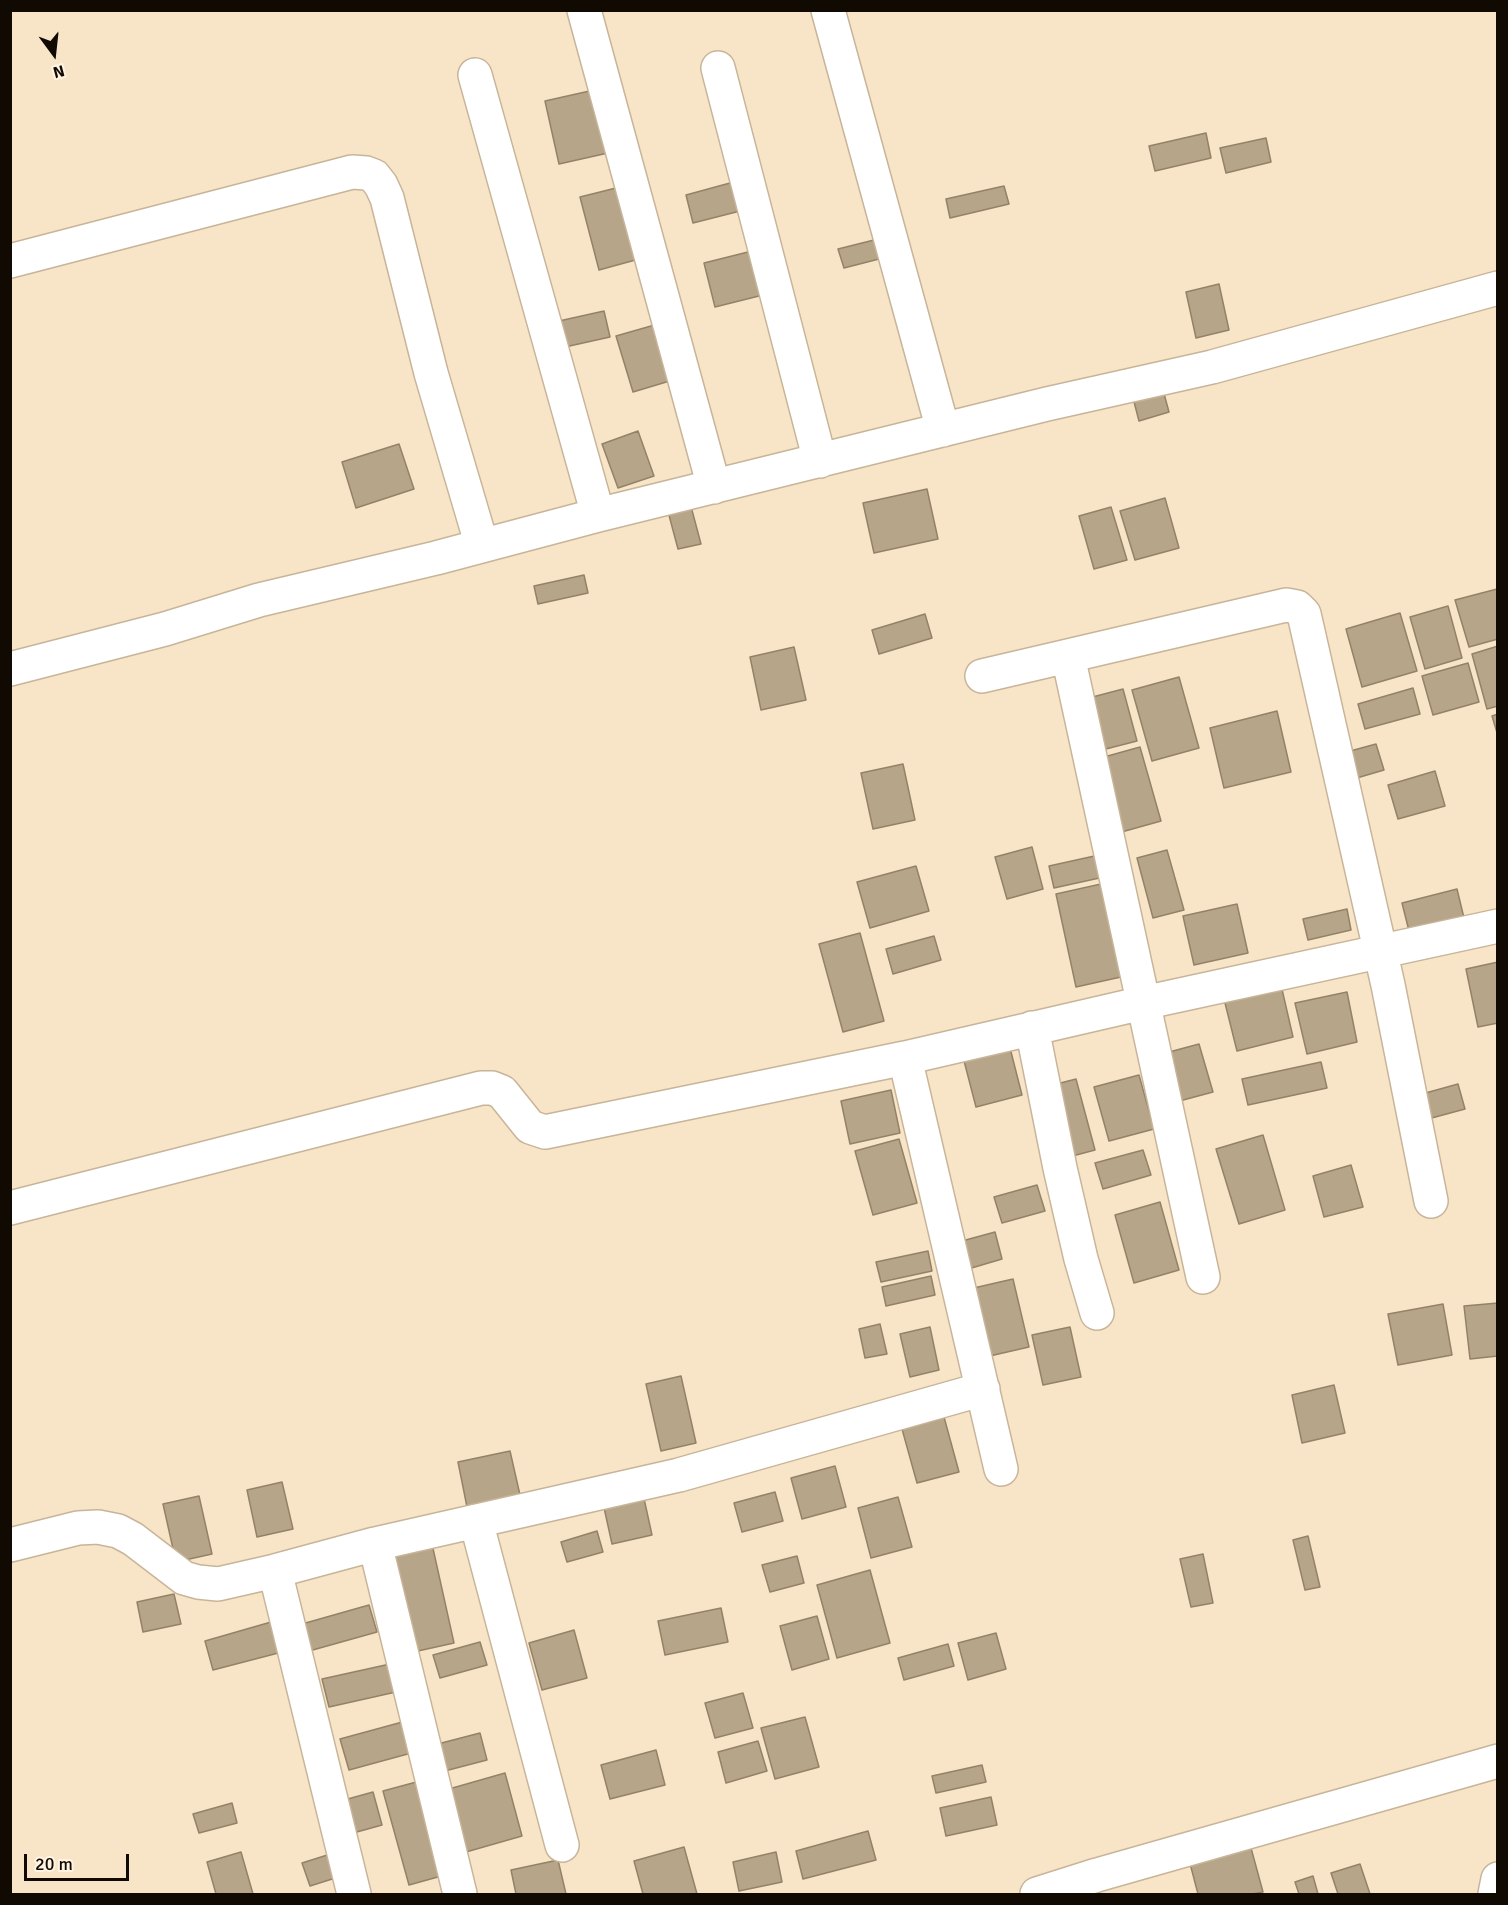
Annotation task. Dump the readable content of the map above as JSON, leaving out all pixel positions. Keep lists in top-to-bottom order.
{
  "scale_bar": "20 m",
  "north": "bottom"
}
